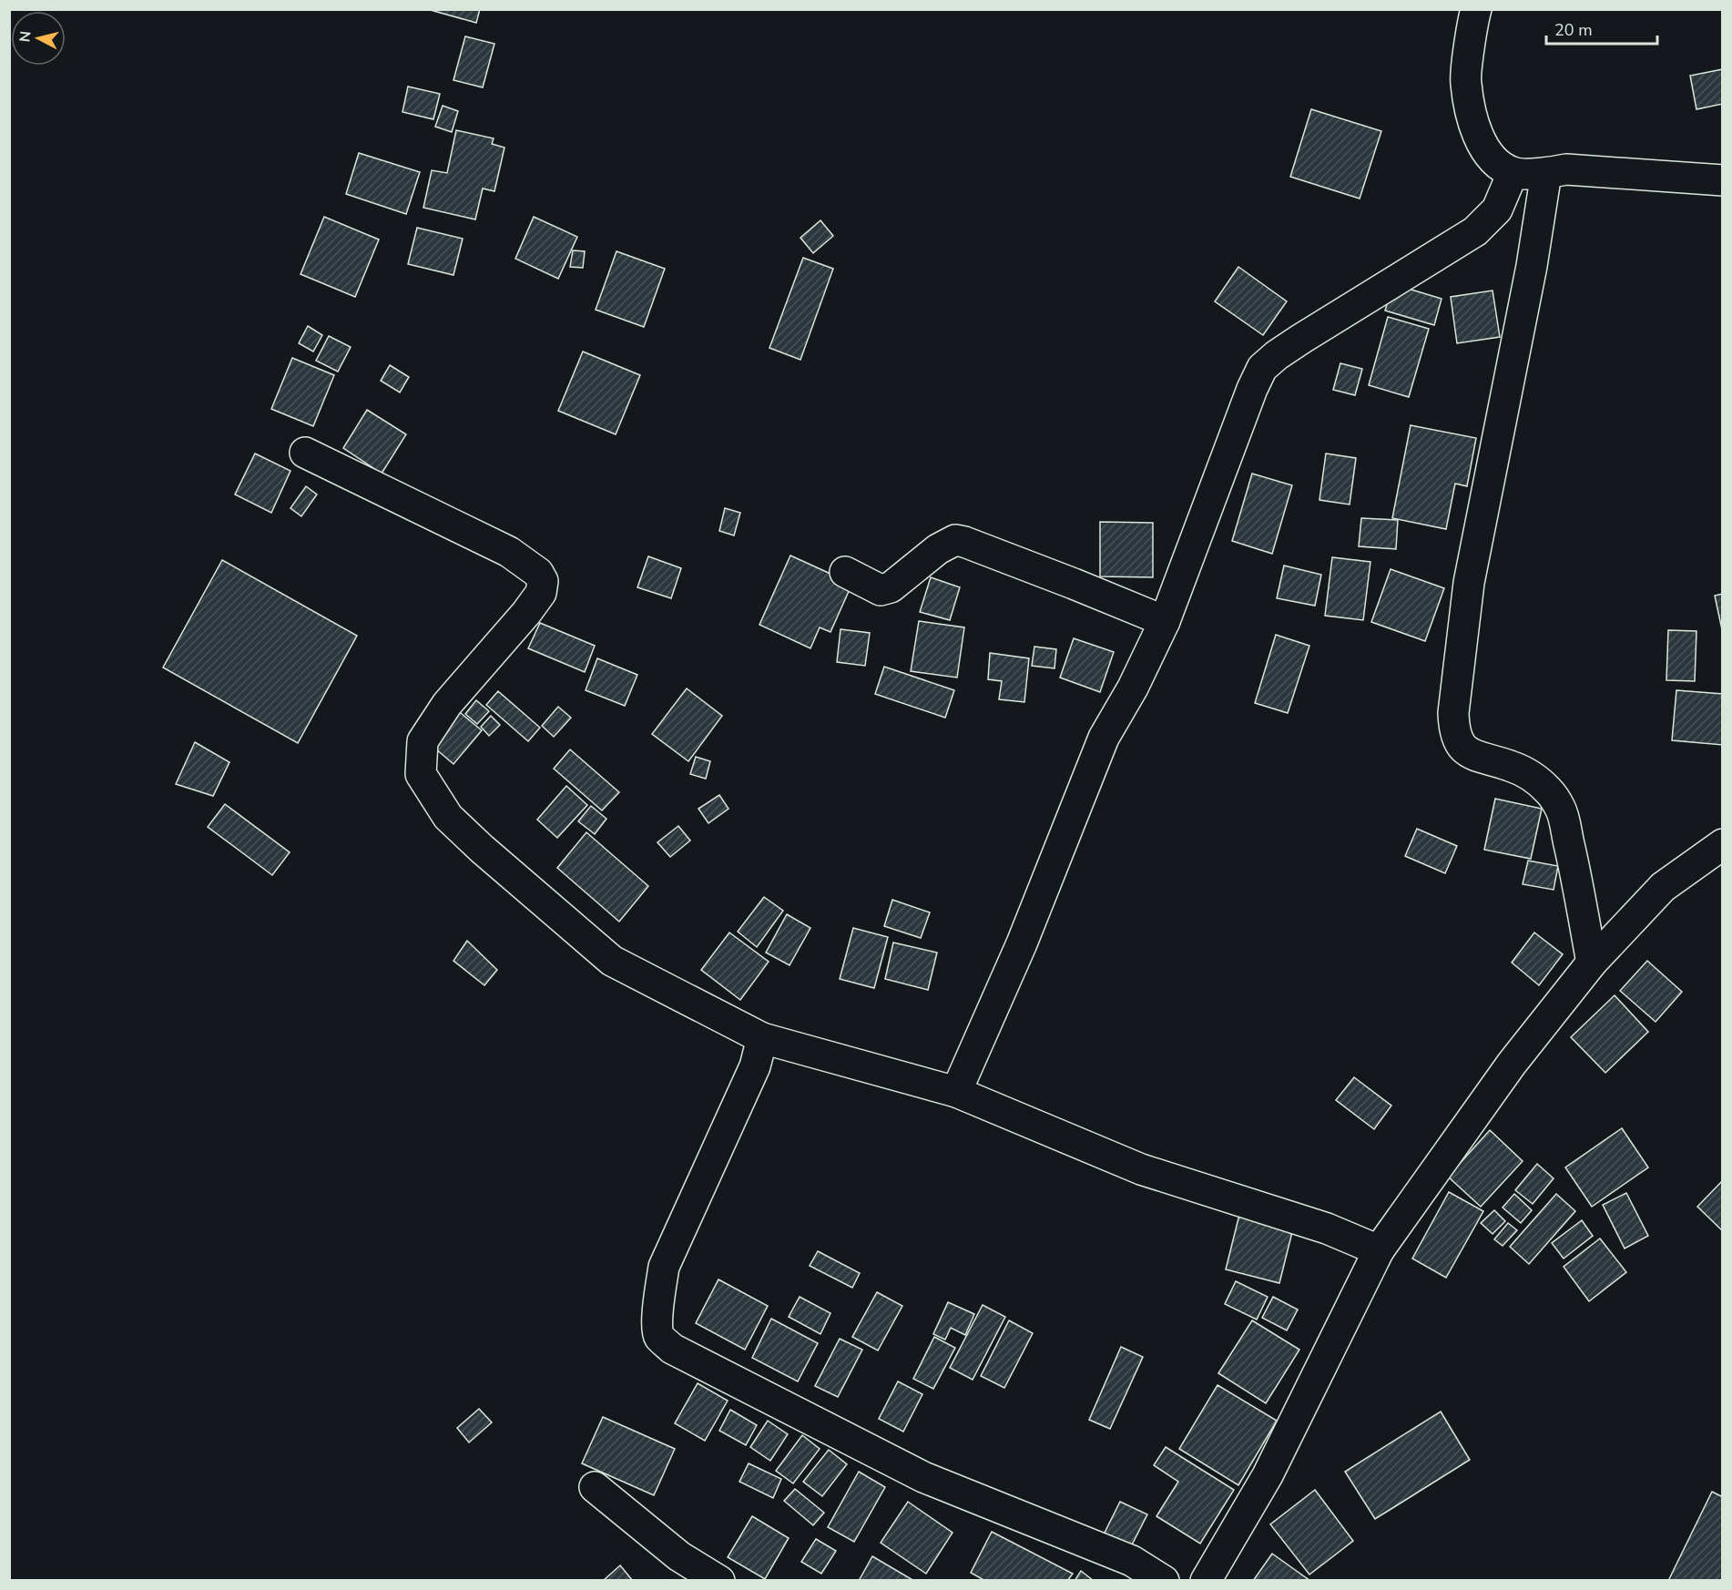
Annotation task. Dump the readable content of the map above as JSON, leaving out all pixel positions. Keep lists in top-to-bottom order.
{
  "scale_bar": "20 m",
  "north": "left"
}
